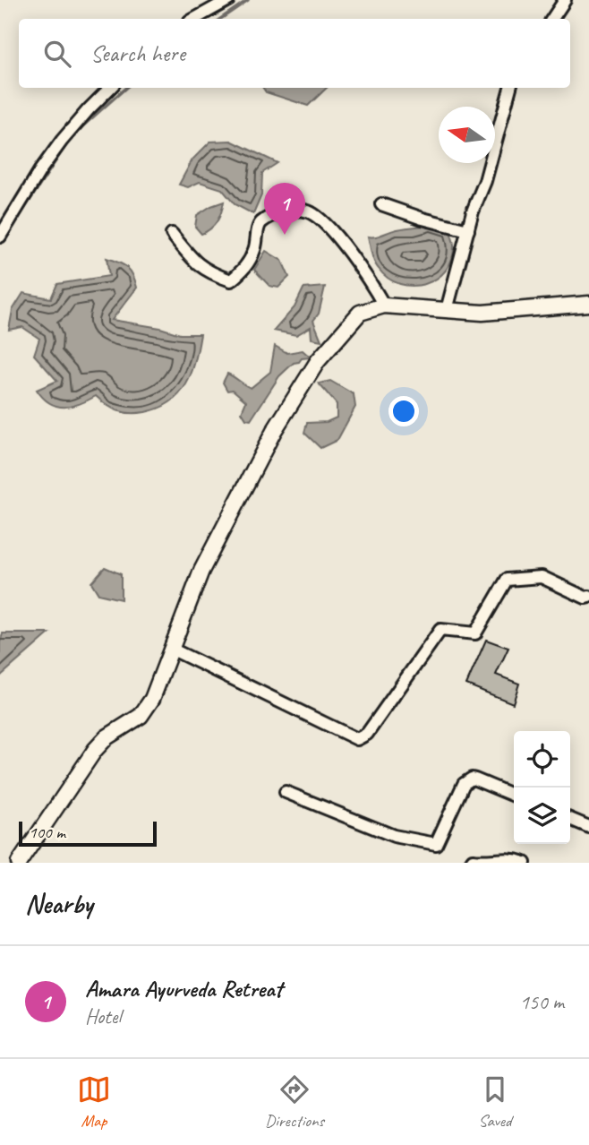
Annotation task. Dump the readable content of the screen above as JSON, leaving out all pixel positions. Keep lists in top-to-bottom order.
{
  "scale_bar": "100 m",
  "north": "left",
  "page": {
    "search": "Search here",
    "pins": "1",
    "scale": "100 m",
    "heading": "Nearby",
    "list": [
      {
        "mark": "1",
        "name": "Amara Ayurveda Retreat",
        "note": "Hotel",
        "value": "150 m"
      }
    ],
    "nav": ["Map", "Directions", "Saved"]
  }
}
